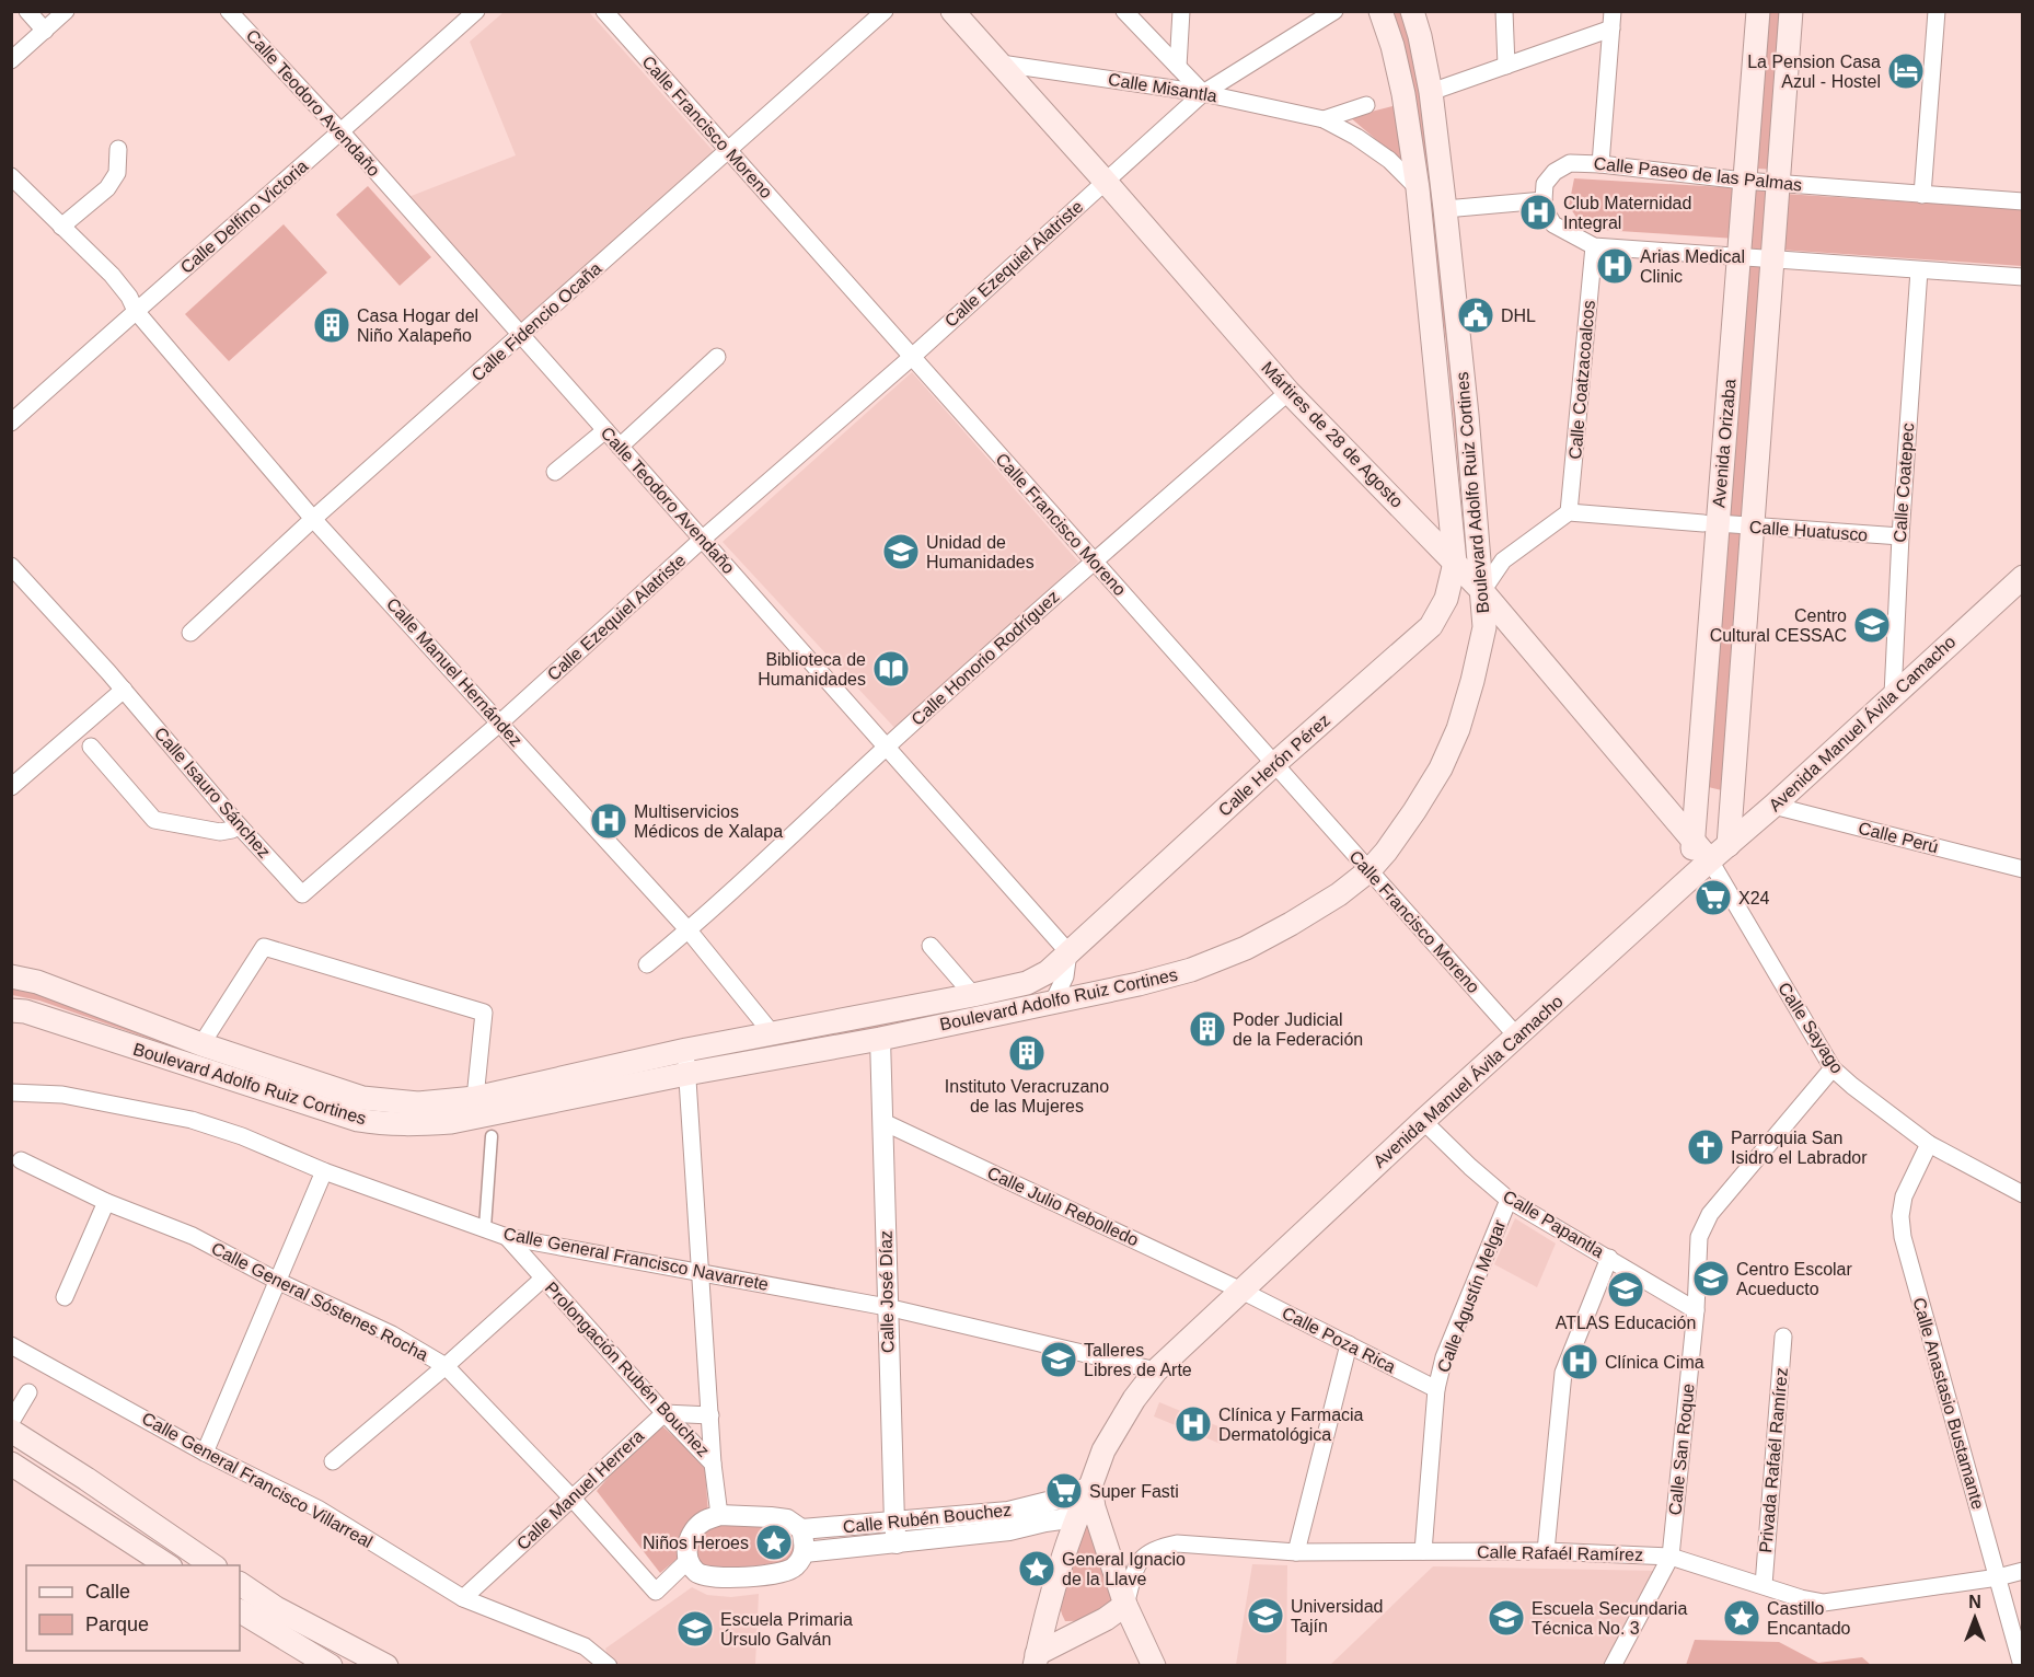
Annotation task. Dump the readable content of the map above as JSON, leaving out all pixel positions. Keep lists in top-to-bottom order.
{
  "streets": {
    "main road": [
      "Mártires de 28 de Agosto",
      "Avenida Orizaba",
      "Boulevard Adolfo Ruiz Cortines",
      "Avenida Manuel Ávila Camacho",
      "Calle Herón Pérez"
    ],
    "street": [
      "Calle Misantla",
      "Calle Teodoro Avendaño",
      "Calle Francisco Moreno",
      "Calle Paseo de las Palmas",
      "Calle Delfino Victoria",
      "Calle Ezequiel Alatriste",
      "Calle Fidencio Ocaña",
      "Calle Coatzacoalcos",
      "Calle Coatepec",
      "Calle Huatusco",
      "Calle Honorio Rodríguez",
      "Calle Manuel Hernández",
      "Calle Isauro Sánchez",
      "Calle Perú",
      "Calle Sayago",
      "Calle Julio Rebolledo",
      "Calle Papantla",
      "Calle General Francisco Navarrete",
      "Calle José Díaz",
      "Calle Agustín Melgar",
      "Calle General Sóstenes Rocha",
      "Calle Poza Rica",
      "Prolongación Rubén Bouchez",
      "Calle Anastasio Bustamante",
      "Calle San Roque",
      "Privada Rafaél Ramírez",
      "Calle General Francisco Villarreal",
      "Calle Manuel Herrera",
      "Calle Rubén Bouchez",
      "Calle Rafaél Ramírez"
    ]
  },
  "crossings": [
    ["Calle Misantla", "Calle Ezequiel Alatriste"],
    ["Calle Misantla", "Mártires de 28 de Agosto"],
    ["Calle Misantla", "Boulevard Adolfo Ruiz Cortines"],
    ["Calle Teodoro Avendaño", "Calle Delfino Victoria"],
    ["Calle Teodoro Avendaño", "Calle Ezequiel Alatriste"],
    ["Calle Teodoro Avendaño", "Calle Fidencio Ocaña"],
    ["Calle Teodoro Avendaño", "Boulevard Adolfo Ruiz Cortines"],
    ["Calle Teodoro Avendaño", "Calle Honorio Rodríguez"],
    ["Calle Teodoro Avendaño", "Calle Herón Pérez"],
    ["Calle Francisco Moreno", "Calle Ezequiel Alatriste"],
    ["Calle Francisco Moreno", "Calle Fidencio Ocaña"],
    ["Calle Francisco Moreno", "Boulevard Adolfo Ruiz Cortines"],
    ["Calle Francisco Moreno", "Calle Honorio Rodríguez"],
    ["Calle Francisco Moreno", "Avenida Manuel Ávila Camacho"],
    ["Calle Francisco Moreno", "Calle Herón Pérez"],
    ["Calle Paseo de las Palmas", "Avenida Orizaba"],
    ["Calle Delfino Victoria", "Calle Manuel Hernández"],
    ["Calle Ezequiel Alatriste", "Mártires de 28 de Agosto"],
    ["Calle Ezequiel Alatriste", "Calle Manuel Hernández"],
    ["Calle Ezequiel Alatriste", "Calle Isauro Sánchez"],
    ["Calle Fidencio Ocaña", "Calle Manuel Hernández"],
    ["Calle Coatzacoalcos", "Calle Huatusco"],
    ["Mártires de 28 de Agosto", "Avenida Orizaba"],
    ["Mártires de 28 de Agosto", "Boulevard Adolfo Ruiz Cortines"],
    ["Mártires de 28 de Agosto", "Calle Honorio Rodríguez"],
    ["Mártires de 28 de Agosto", "Calle Herón Pérez"],
    ["Avenida Orizaba", "Calle Huatusco"],
    ["Avenida Orizaba", "Avenida Manuel Ávila Camacho"],
    ["Avenida Orizaba", "Calle Sayago"],
    ["Calle Coatepec", "Calle Huatusco"],
    ["Calle Coatepec", "Avenida Manuel Ávila Camacho"],
    ["Boulevard Adolfo Ruiz Cortines", "Calle Manuel Hernández"],
    ["Boulevard Adolfo Ruiz Cortines", "Calle Herón Pérez"],
    ["Boulevard Adolfo Ruiz Cortines", "Calle José Díaz"],
    ["Calle Honorio Rodríguez", "Calle Manuel Hernández"],
    ["Avenida Manuel Ávila Camacho", "Calle Perú"],
    ["Avenida Manuel Ávila Camacho", "Calle Sayago"],
    ["Avenida Manuel Ávila Camacho", "Calle Julio Rebolledo"],
    ["Avenida Manuel Ávila Camacho", "Calle Papantla"],
    ["Avenida Manuel Ávila Camacho", "Calle General Francisco Navarrete"],
    ["Avenida Manuel Ávila Camacho", "Calle Poza Rica"],
    ["Avenida Manuel Ávila Camacho", "Calle Rubén Bouchez"],
    ["Calle Sayago", "Calle Anastasio Bustamante"],
    ["Calle Sayago", "Calle San Roque"],
    ["Calle Julio Rebolledo", "Calle José Díaz"],
    ["Calle Julio Rebolledo", "Calle Poza Rica"],
    ["Calle Papantla", "Calle Agustín Melgar"],
    ["Calle Papantla", "Calle San Roque"],
    ["Calle General Francisco Navarrete", "Calle José Díaz"],
    ["Calle General Francisco Navarrete", "Prolongación Rubén Bouchez"],
    ["Calle José Díaz", "Calle Rubén Bouchez"],
    ["Calle Agustín Melgar", "Calle Poza Rica"],
    ["Calle Agustín Melgar", "Calle Rafaél Ramírez"],
    ["Calle General Sóstenes Rocha", "Calle Manuel Herrera"],
    ["Prolongación Rubén Bouchez", "Calle Manuel Herrera"],
    ["Calle Anastasio Bustamante", "Calle Rafaél Ramírez"],
    ["Calle San Roque", "Calle Rafaél Ramírez"],
    ["Privada Rafaél Ramírez", "Calle Rafaél Ramírez"],
    ["Calle General Francisco Villarreal", "Calle Manuel Herrera"]
  ],
  "places": {
    "hotel": ["La Pension Casa Azul - Hostel"],
    "hospital": [
      "Club Maternidad Integral",
      "Arias Medical Clinic",
      "Multiservicios Médicos de Xalapa",
      "Clínica Cima",
      "Clínica y Farmacia Dermatológica"
    ],
    "public building": ["DHL"],
    "building": ["Casa Hogar del Niño Xalapeño", "Poder Judicial de la Federación", "Instituto Veracruzano de las Mujeres"],
    "school or university": [
      "Unidad de Humanidades",
      "Centro Cultural CESSAC",
      "Centro Escolar Acueducto",
      "ATLAS Educación",
      "Talleres Libres de Arte",
      "Universidad Tajín",
      "Escuela Secundaria Técnica No. 3",
      "Escuela Primaria Úrsulo Galván"
    ],
    "library": ["Biblioteca de Humanidades"],
    "supermarket": ["X24", "Super Fasti"],
    "church": ["Parroquia San Isidro el Labrador"],
    "place": ["Niños Heroes", "General Ignacio de la Llave", "Castillo Encantado"]
  },
  "legend": ["Calle", "Parque"],
  "north": "top"
}
